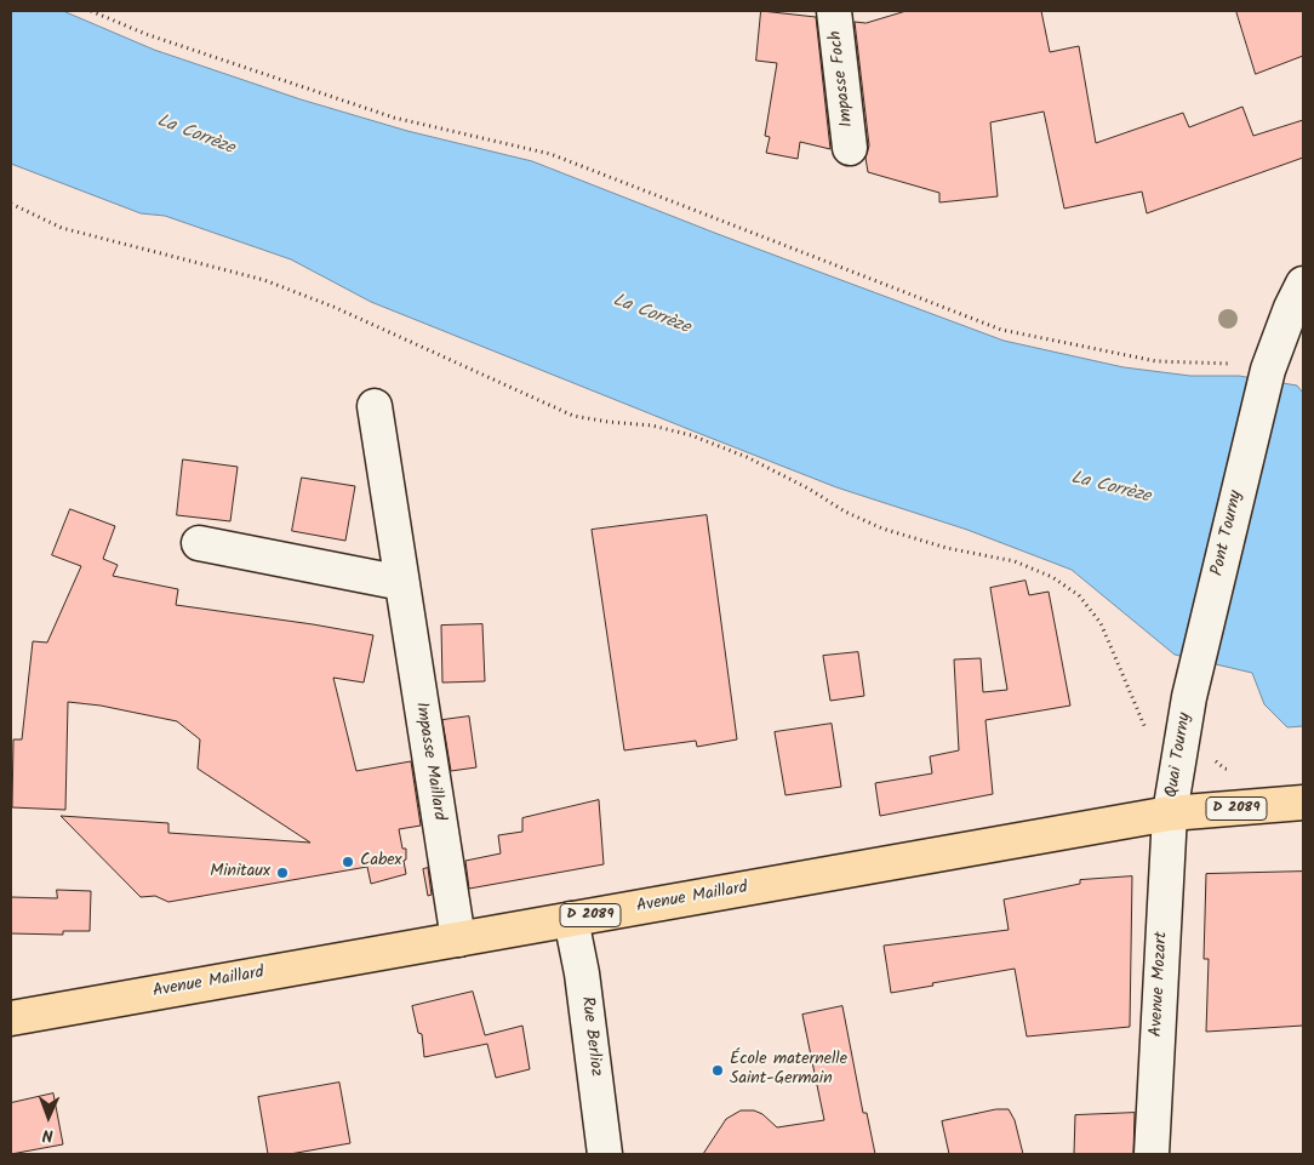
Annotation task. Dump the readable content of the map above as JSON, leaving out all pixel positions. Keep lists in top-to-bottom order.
{
  "streets": {
    "main road": ["D 2089", "Avenue Maillard"],
    "street": [
      "Impasse Foch",
      "Pont Tourny",
      "Quai Tourny",
      "Impasse Maillard",
      "Avenue Mozart",
      "Rue Berlioz"
    ]
  },
  "crossings": [
    ["Pont Tourny", "Quai Tourny"],
    ["Quai Tourny", "Avenue Maillard"],
    ["Quai Tourny", "Avenue Mozart"],
    ["Impasse Maillard", "Avenue Maillard"],
    ["Avenue Maillard", "Avenue Mozart"],
    ["Avenue Maillard", "Rue Berlioz"]
  ],
  "water": ["La Corrèze"],
  "places": ["Cabex", "Minitaux", "École maternelle Saint-Germain"],
  "north": "bottom"
}
